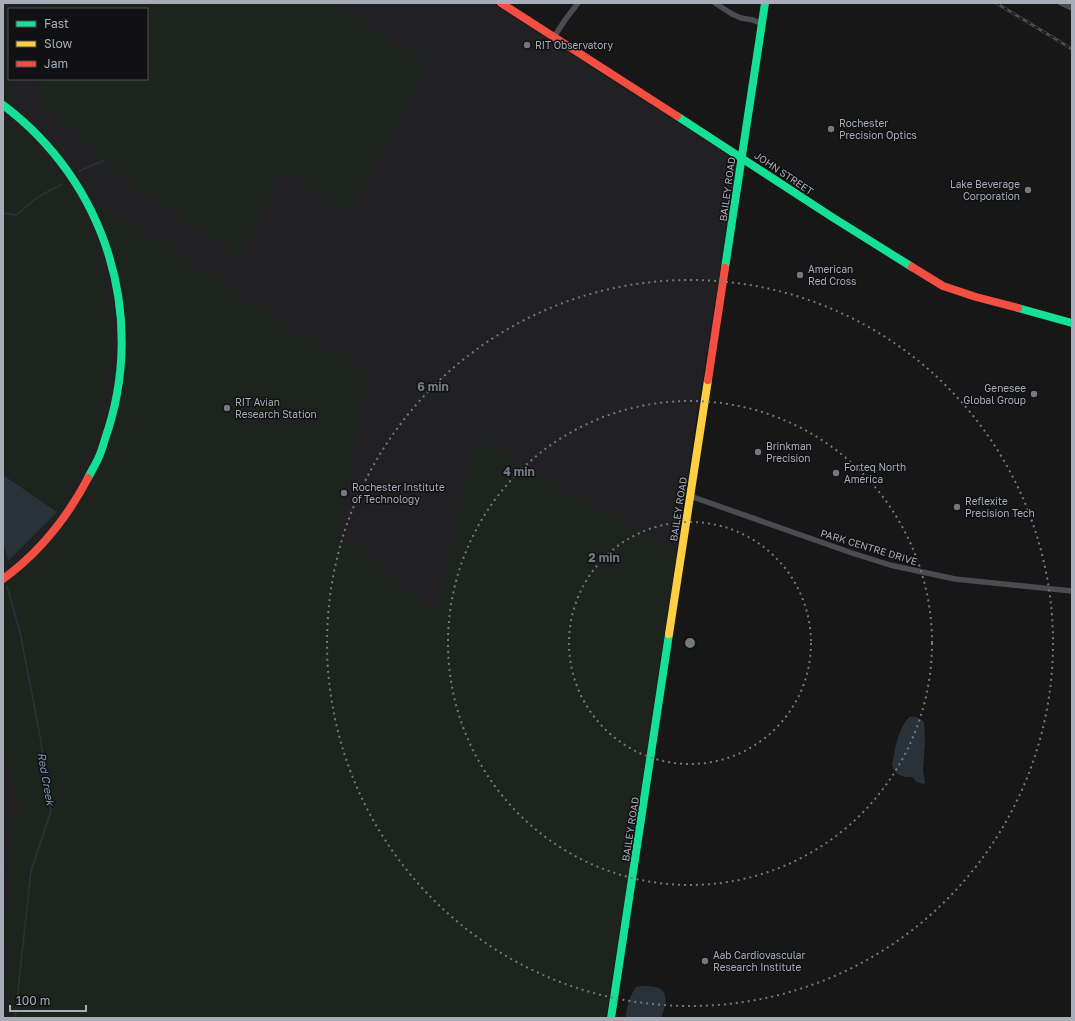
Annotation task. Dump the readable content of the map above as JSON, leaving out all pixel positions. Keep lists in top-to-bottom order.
{
  "streets": {
    "street": ["JOHN STREET", "BAILEY ROAD", "PARK CENTRE DRIVE"]
  },
  "crossings": [
    ["JOHN STREET", "BAILEY ROAD"],
    ["BAILEY ROAD", "PARK CENTRE DRIVE"]
  ],
  "water": ["Red Creek"],
  "places": [
    "RIT Observatory",
    "Rochester Precision Optics",
    "Lake Beverage Corporation",
    "American Red Cross",
    "Genesee Global Group",
    "RIT Avian Research Station",
    "Brinkman Precision",
    "Forteq North America",
    "Rochester Institute of Technology",
    "Reflexite Precision Tech",
    "Aab Cardiovascular Research Institute"
  ],
  "legend": ["Fast", "Slow", "Jam"],
  "scale_bar": "100 m",
  "rings": ["6 min", "4 min", "2 min"]
}
